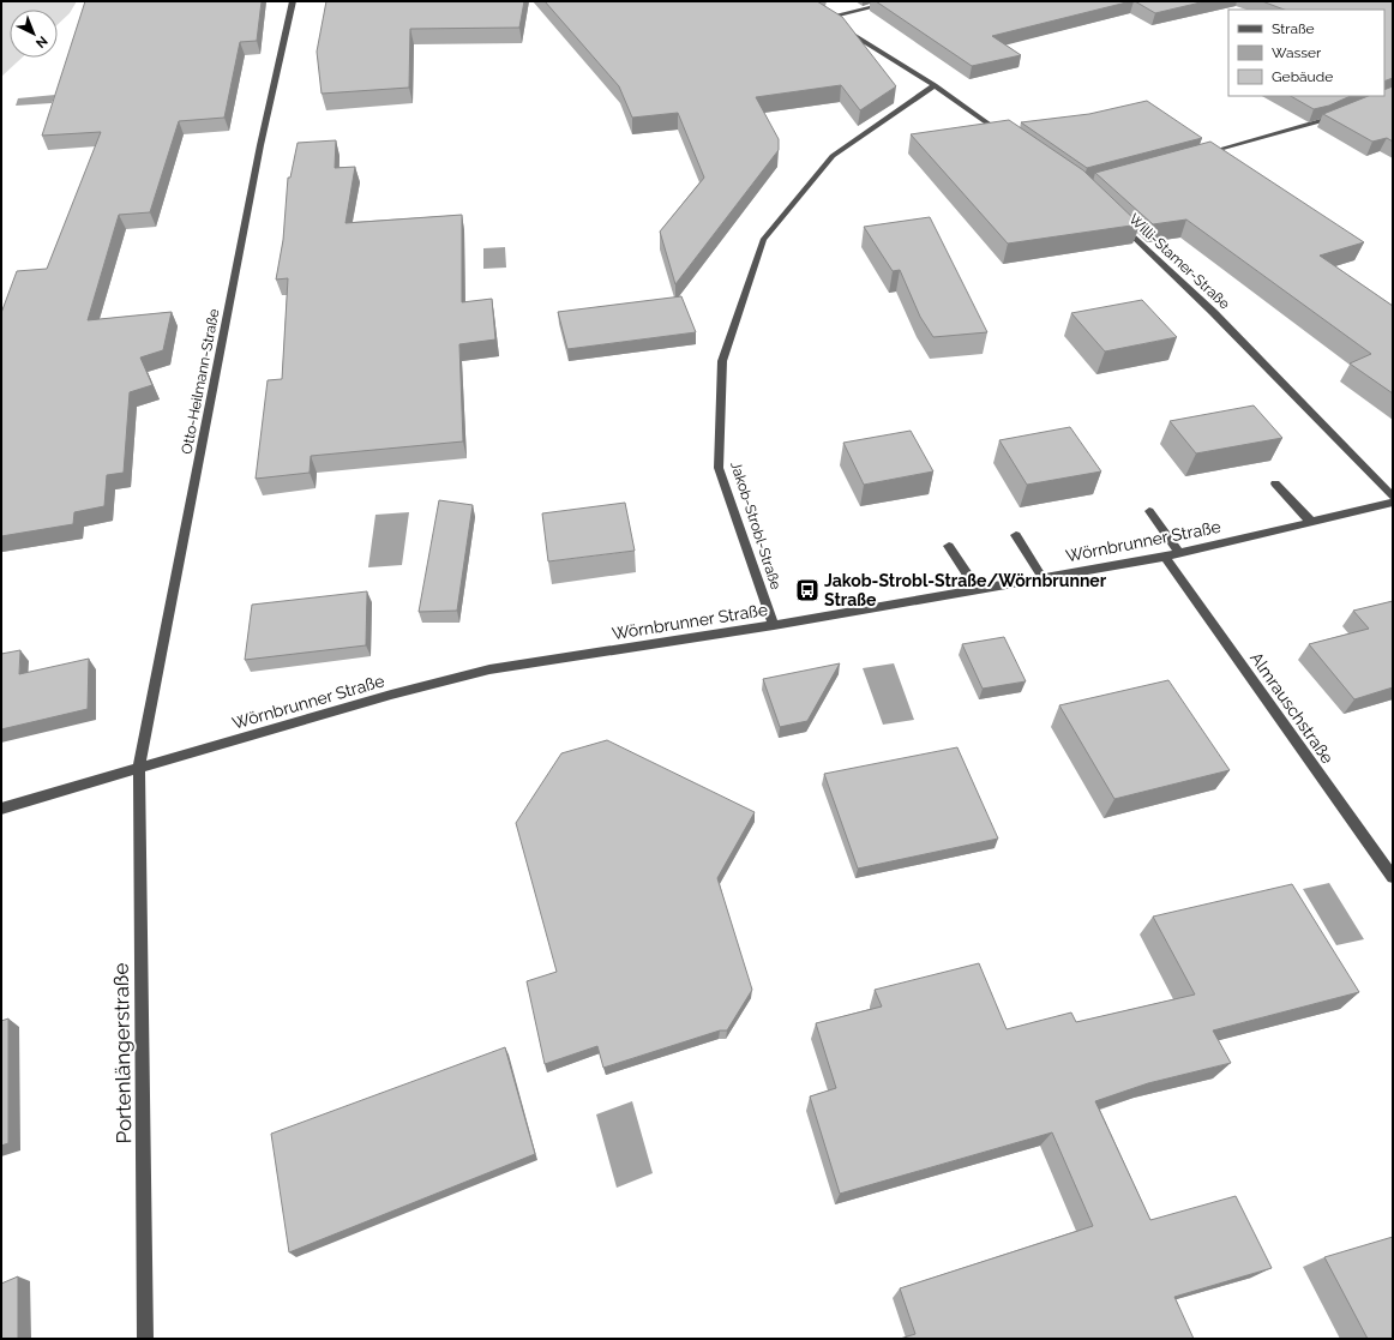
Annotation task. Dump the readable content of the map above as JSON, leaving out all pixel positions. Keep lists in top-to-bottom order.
{
  "streets": {
    "street": [
      "Willi-Stamer-Straße",
      "Otto-Heilmann-Straße",
      "Jakob-Strobl-Straße",
      "Wörnbrunner Straße",
      "Almrauschstraße",
      "Portenlängerstraße"
    ]
  },
  "crossings": [
    ["Otto-Heilmann-Straße", "Wörnbrunner Straße"],
    ["Otto-Heilmann-Straße", "Portenlängerstraße"],
    ["Jakob-Strobl-Straße", "Wörnbrunner Straße"],
    ["Wörnbrunner Straße", "Almrauschstraße"],
    ["Wörnbrunner Straße", "Portenlängerstraße"]
  ],
  "places": {
    "bus stop": ["Jakob-Strobl-Straße/Wörnbrunner Straße"]
  },
  "legend": ["Straße", "Wasser", "Gebäude"],
  "north": "bottom right"
}
